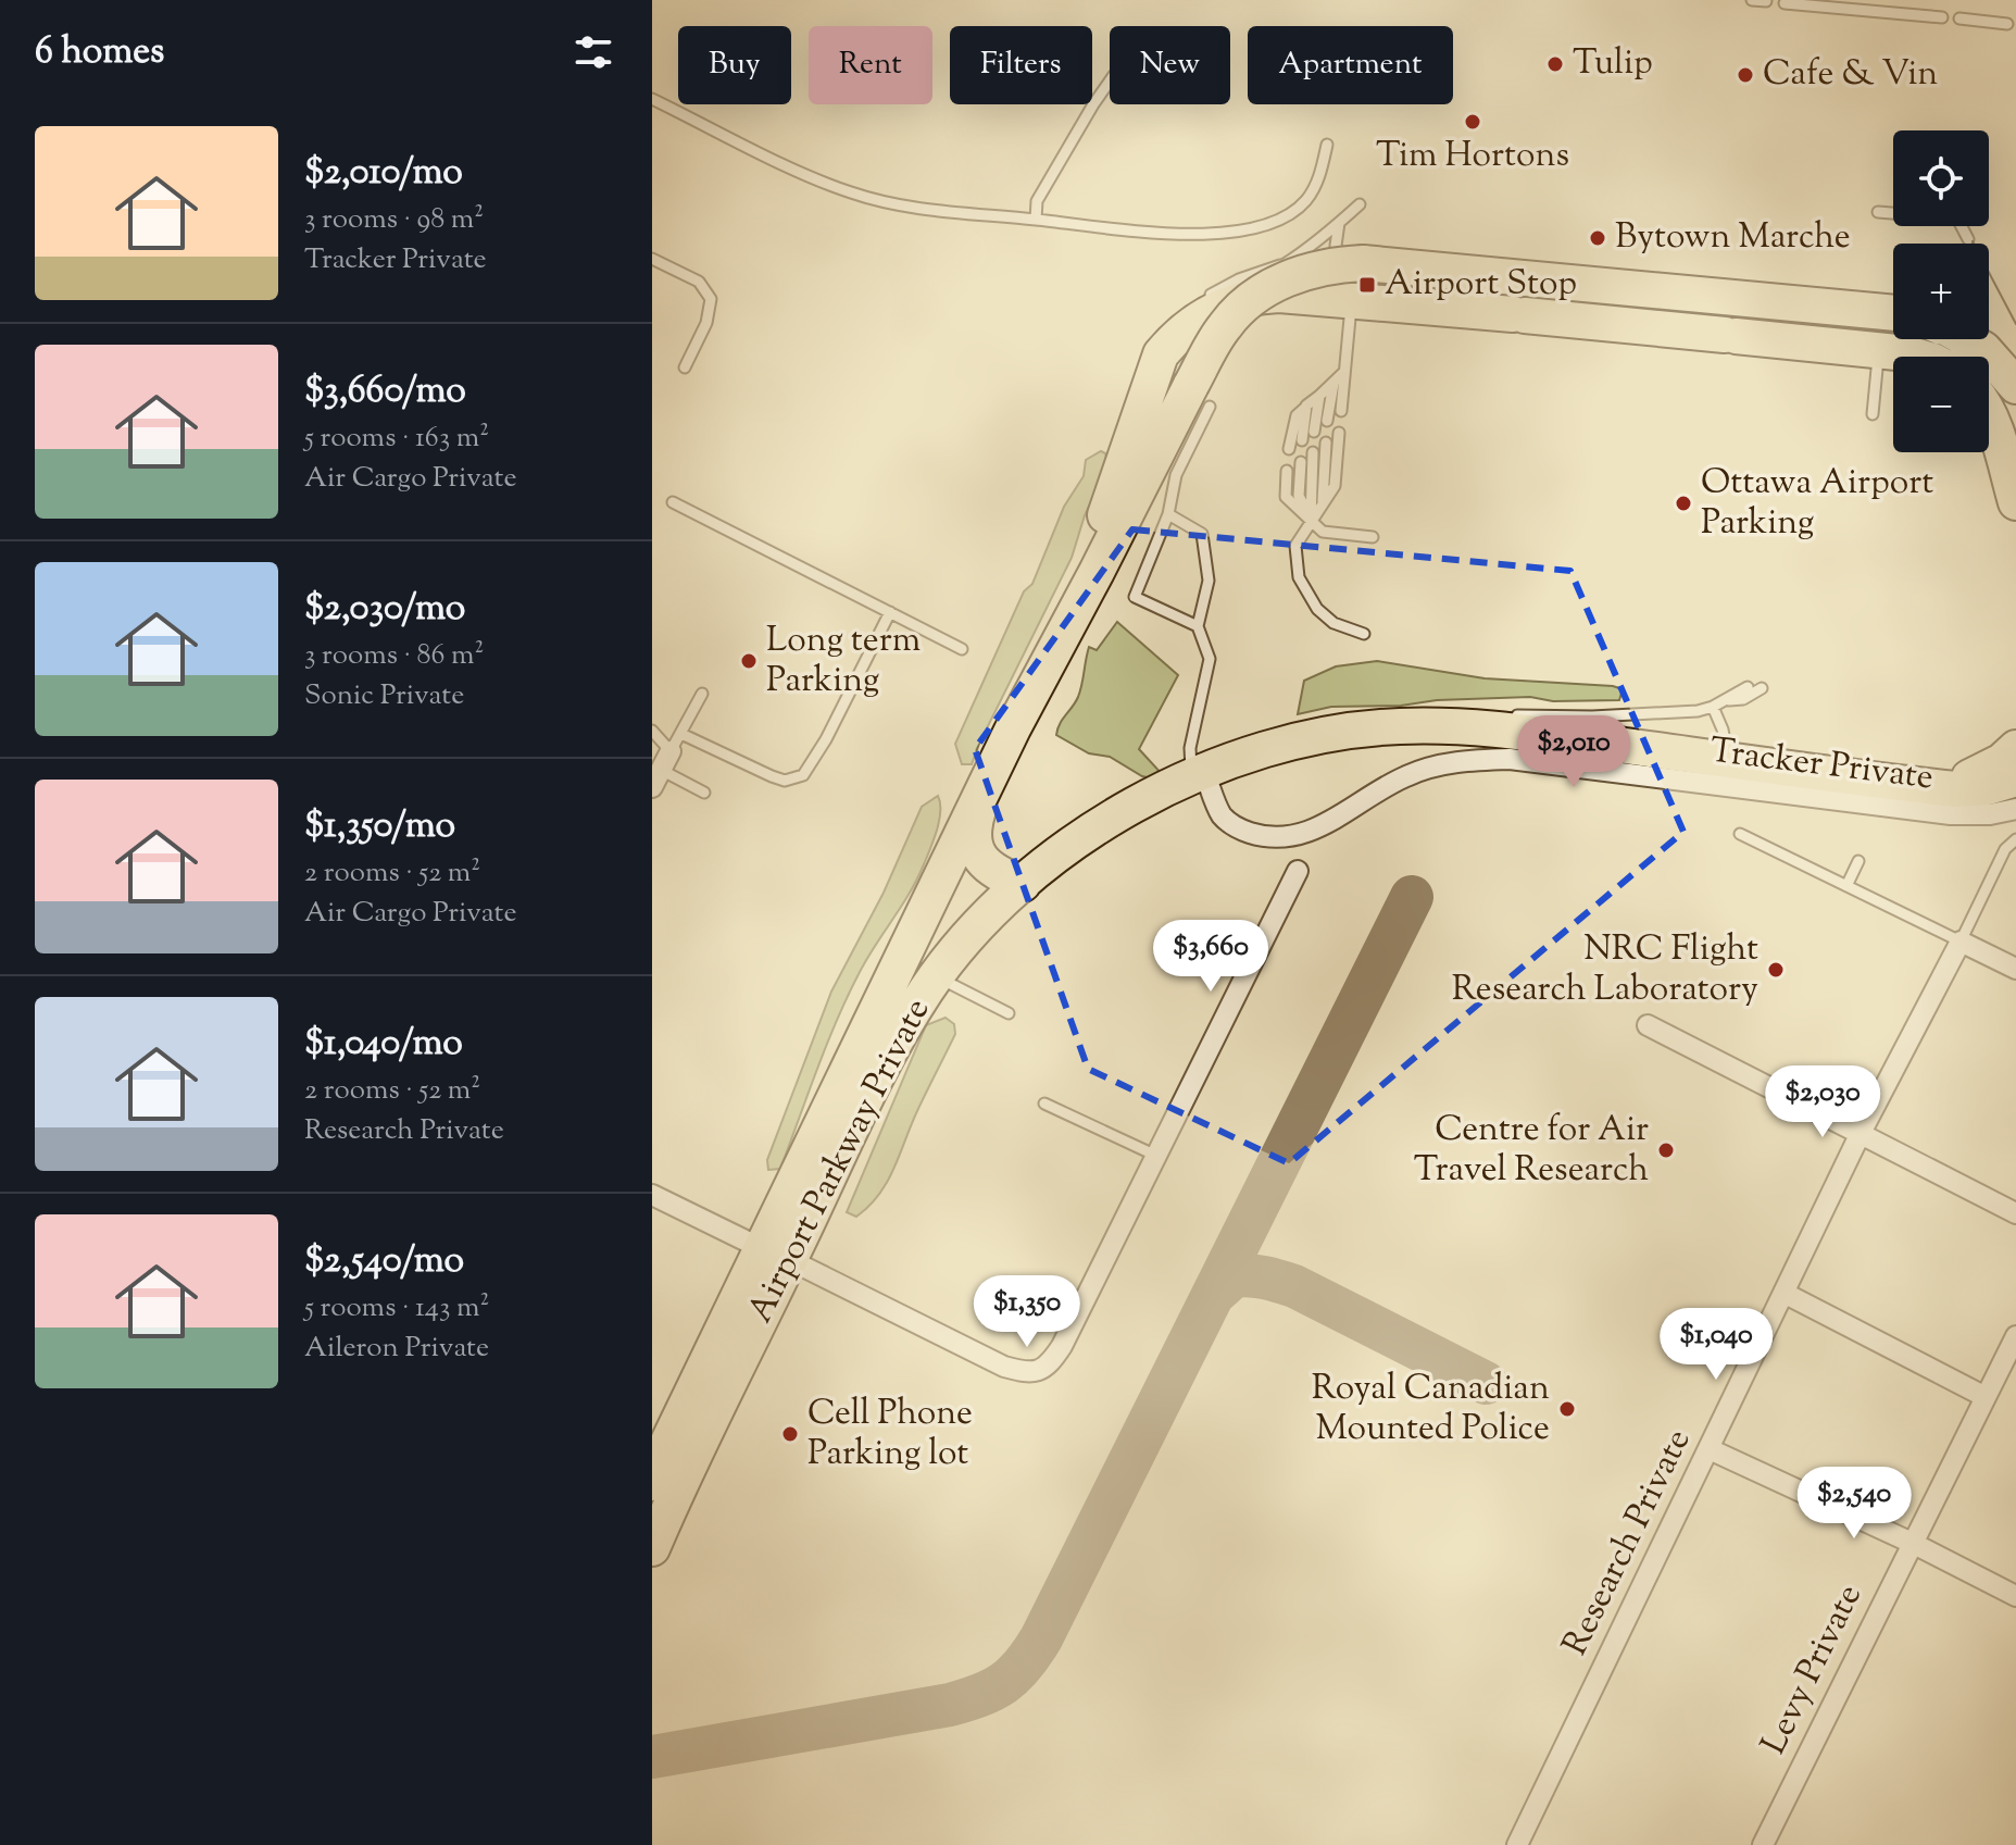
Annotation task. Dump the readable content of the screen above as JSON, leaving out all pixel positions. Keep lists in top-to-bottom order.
{
  "streets": {
    "highway": ["Airport Parkway Private"],
    "street": ["Tracker Private", "Research Private", "Levy Private"]
  },
  "crossings": [
    ["Tracker Private", "Airport Parkway Private"]
  ],
  "places": {
    "other": [
      "Tulip",
      "Cafe & Vin",
      "Tim Hortons",
      "Bytown Marche",
      "Ottawa Airport Parking",
      "Long term Parking",
      "NRC Flight Research Laboratory",
      "Centre for Air Travel Research",
      "Royal Canadian Mounted Police",
      "Cell Phone Parking lot"
    ],
    "transit": ["Airport Stop"]
  },
  "page": {
    "heading": "6 homes",
    "chip": [
      "Buy",
      "Rent",
      "Filters",
      "New",
      "Apartment"
    ],
    "list": [
      {
        "name": "$2,010/mo",
        "note": "3 rooms · 98 m² · Tracker Private"
      },
      {
        "name": "$3,660/mo",
        "note": "5 rooms · 163 m² · Air Cargo Private"
      },
      {
        "name": "$2,030/mo",
        "note": "3 rooms · 86 m² · Sonic Private"
      },
      {
        "name": "$1,350/mo",
        "note": "2 rooms · 52 m² · Air Cargo Private"
      },
      {
        "name": "$1,040/mo",
        "note": "2 rooms · 52 m² · Research Private"
      },
      {
        "name": "$2,540/mo",
        "note": "5 rooms · 143 m² · Aileron Private"
      }
    ],
    "map_buttons": ["+", "−"],
    "price": [
      "$2,010",
      "$3,660",
      "$2,030",
      "$1,350",
      "$1,040",
      "$2,540"
    ]
  }
}
